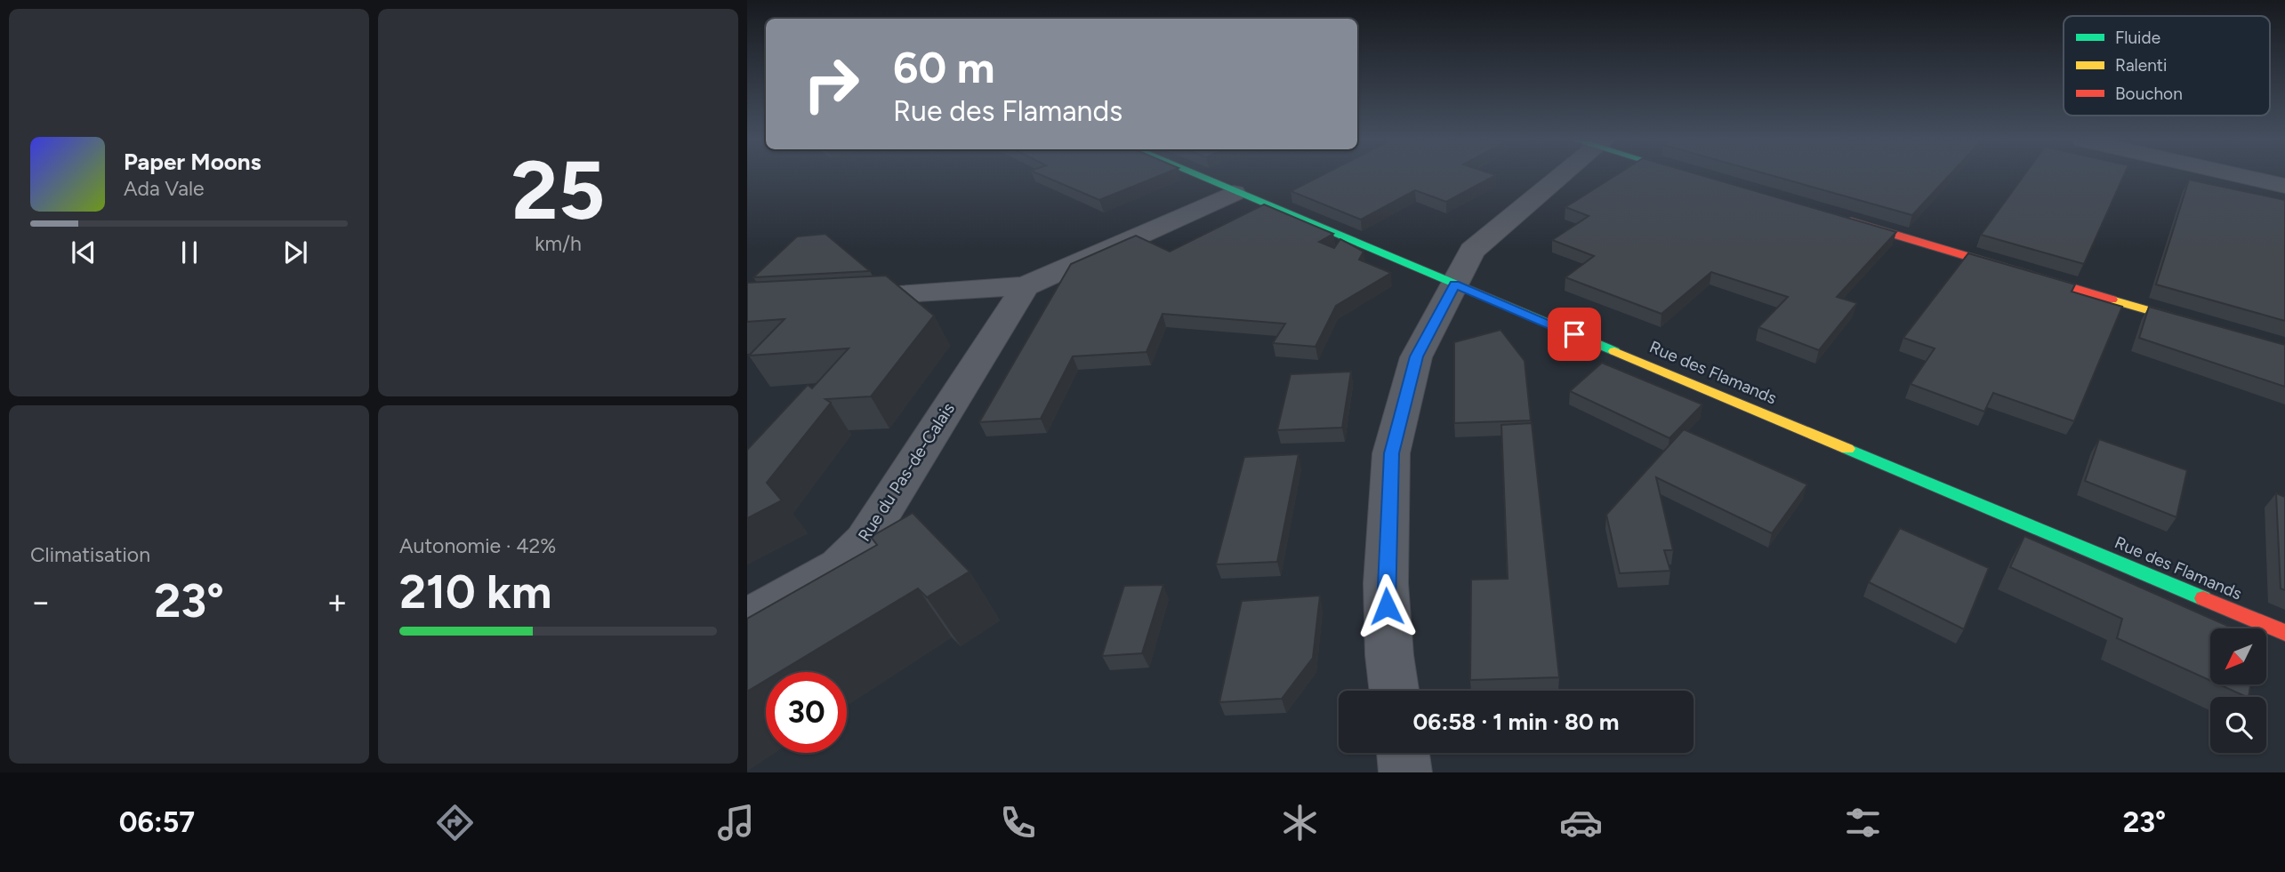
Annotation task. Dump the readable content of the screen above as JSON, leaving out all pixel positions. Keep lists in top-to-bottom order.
{
  "streets": {
    "street": ["Rue des Flamands", "Rue du Pas-de-Calais"]
  },
  "legend": ["Fluide", "Ralenti", "Bouchon"],
  "north": "bottom left",
  "page": {
    "tile": [
      ["25", "km/h"],
      "Climatisation",
      ["Autonomie · 42%", "210 km"]
    ],
    "turn": ["60 m", "Rue des Flamands"],
    "song": ["Paper Moons", "Ada Vale"],
    "heat": ["−", "23°", "+"],
    "limit": "30",
    "trip": "06:58 · 1 min · 80 m",
    "tabs": ["06:57", "23°"]
  }
}
